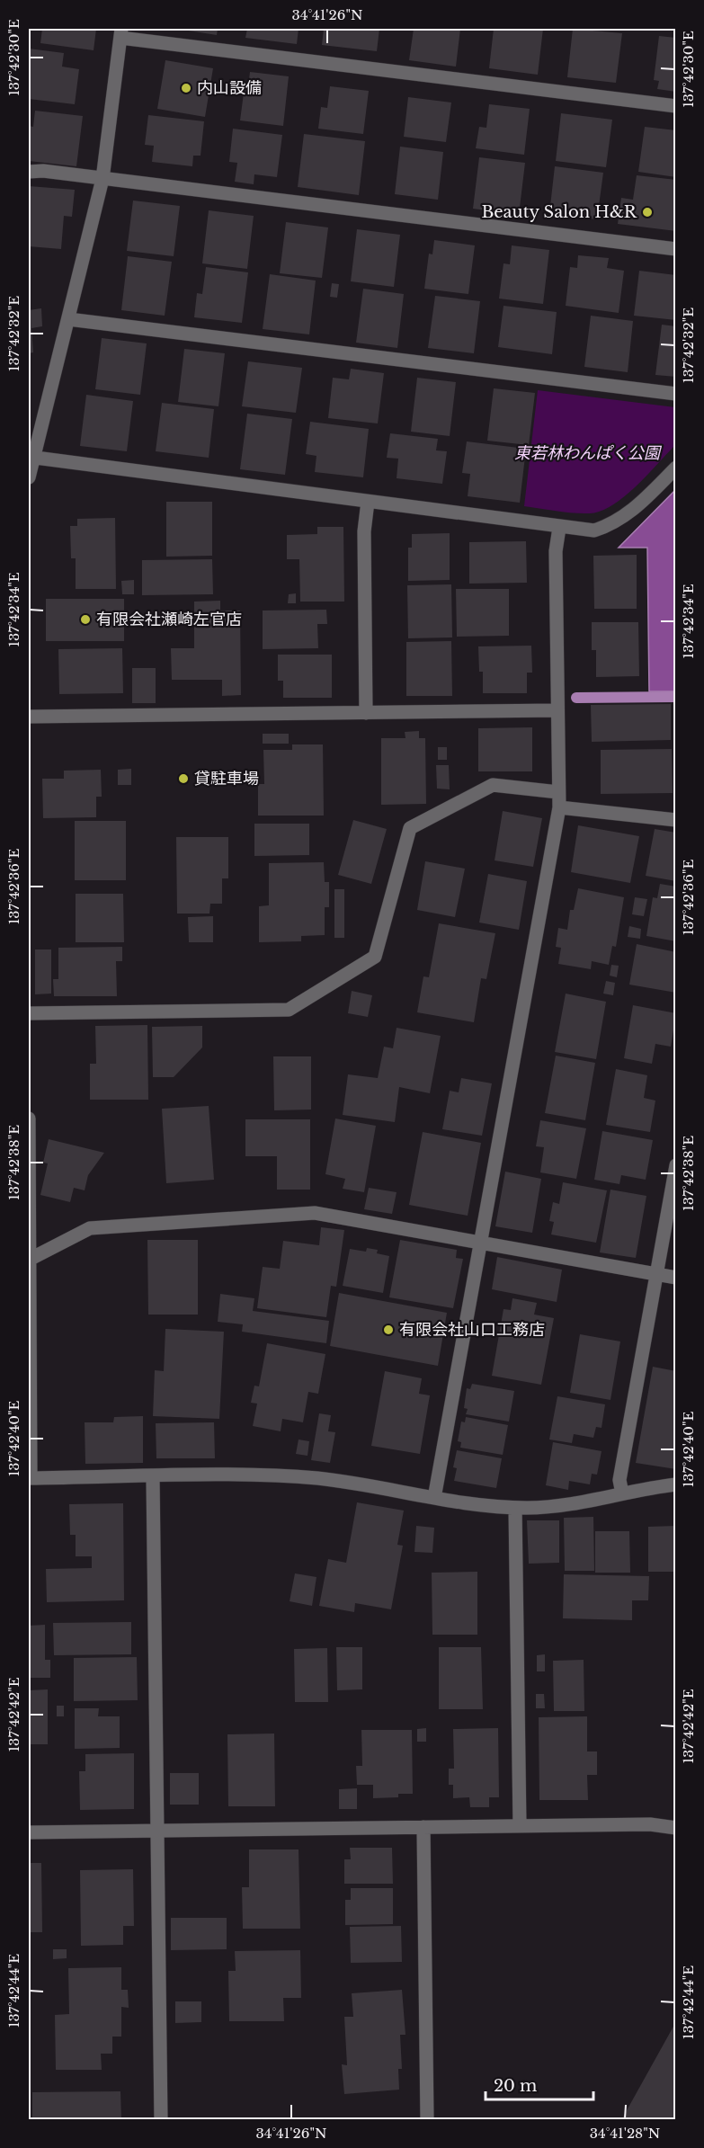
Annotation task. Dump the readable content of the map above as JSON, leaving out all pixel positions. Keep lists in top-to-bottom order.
{
  "parks": ["東若林わんぱく公園"],
  "places": [
    "内山設備",
    "Beauty Salon H&R",
    "有限会社瀬崎左官店",
    "貸駐車場",
    "有限会社山口工務店"
  ],
  "scale_bar": "20 m",
  "coordinates": [
    "34°41'26\"N",
    "137°42'30\"E",
    "137°42'32\"E",
    "137°42'34\"E",
    "137°42'36\"E",
    "137°42'38\"E",
    "137°42'40\"E",
    "137°42'42\"E",
    "137°42'44\"E",
    "34°41'28\"N"
  ]
}
